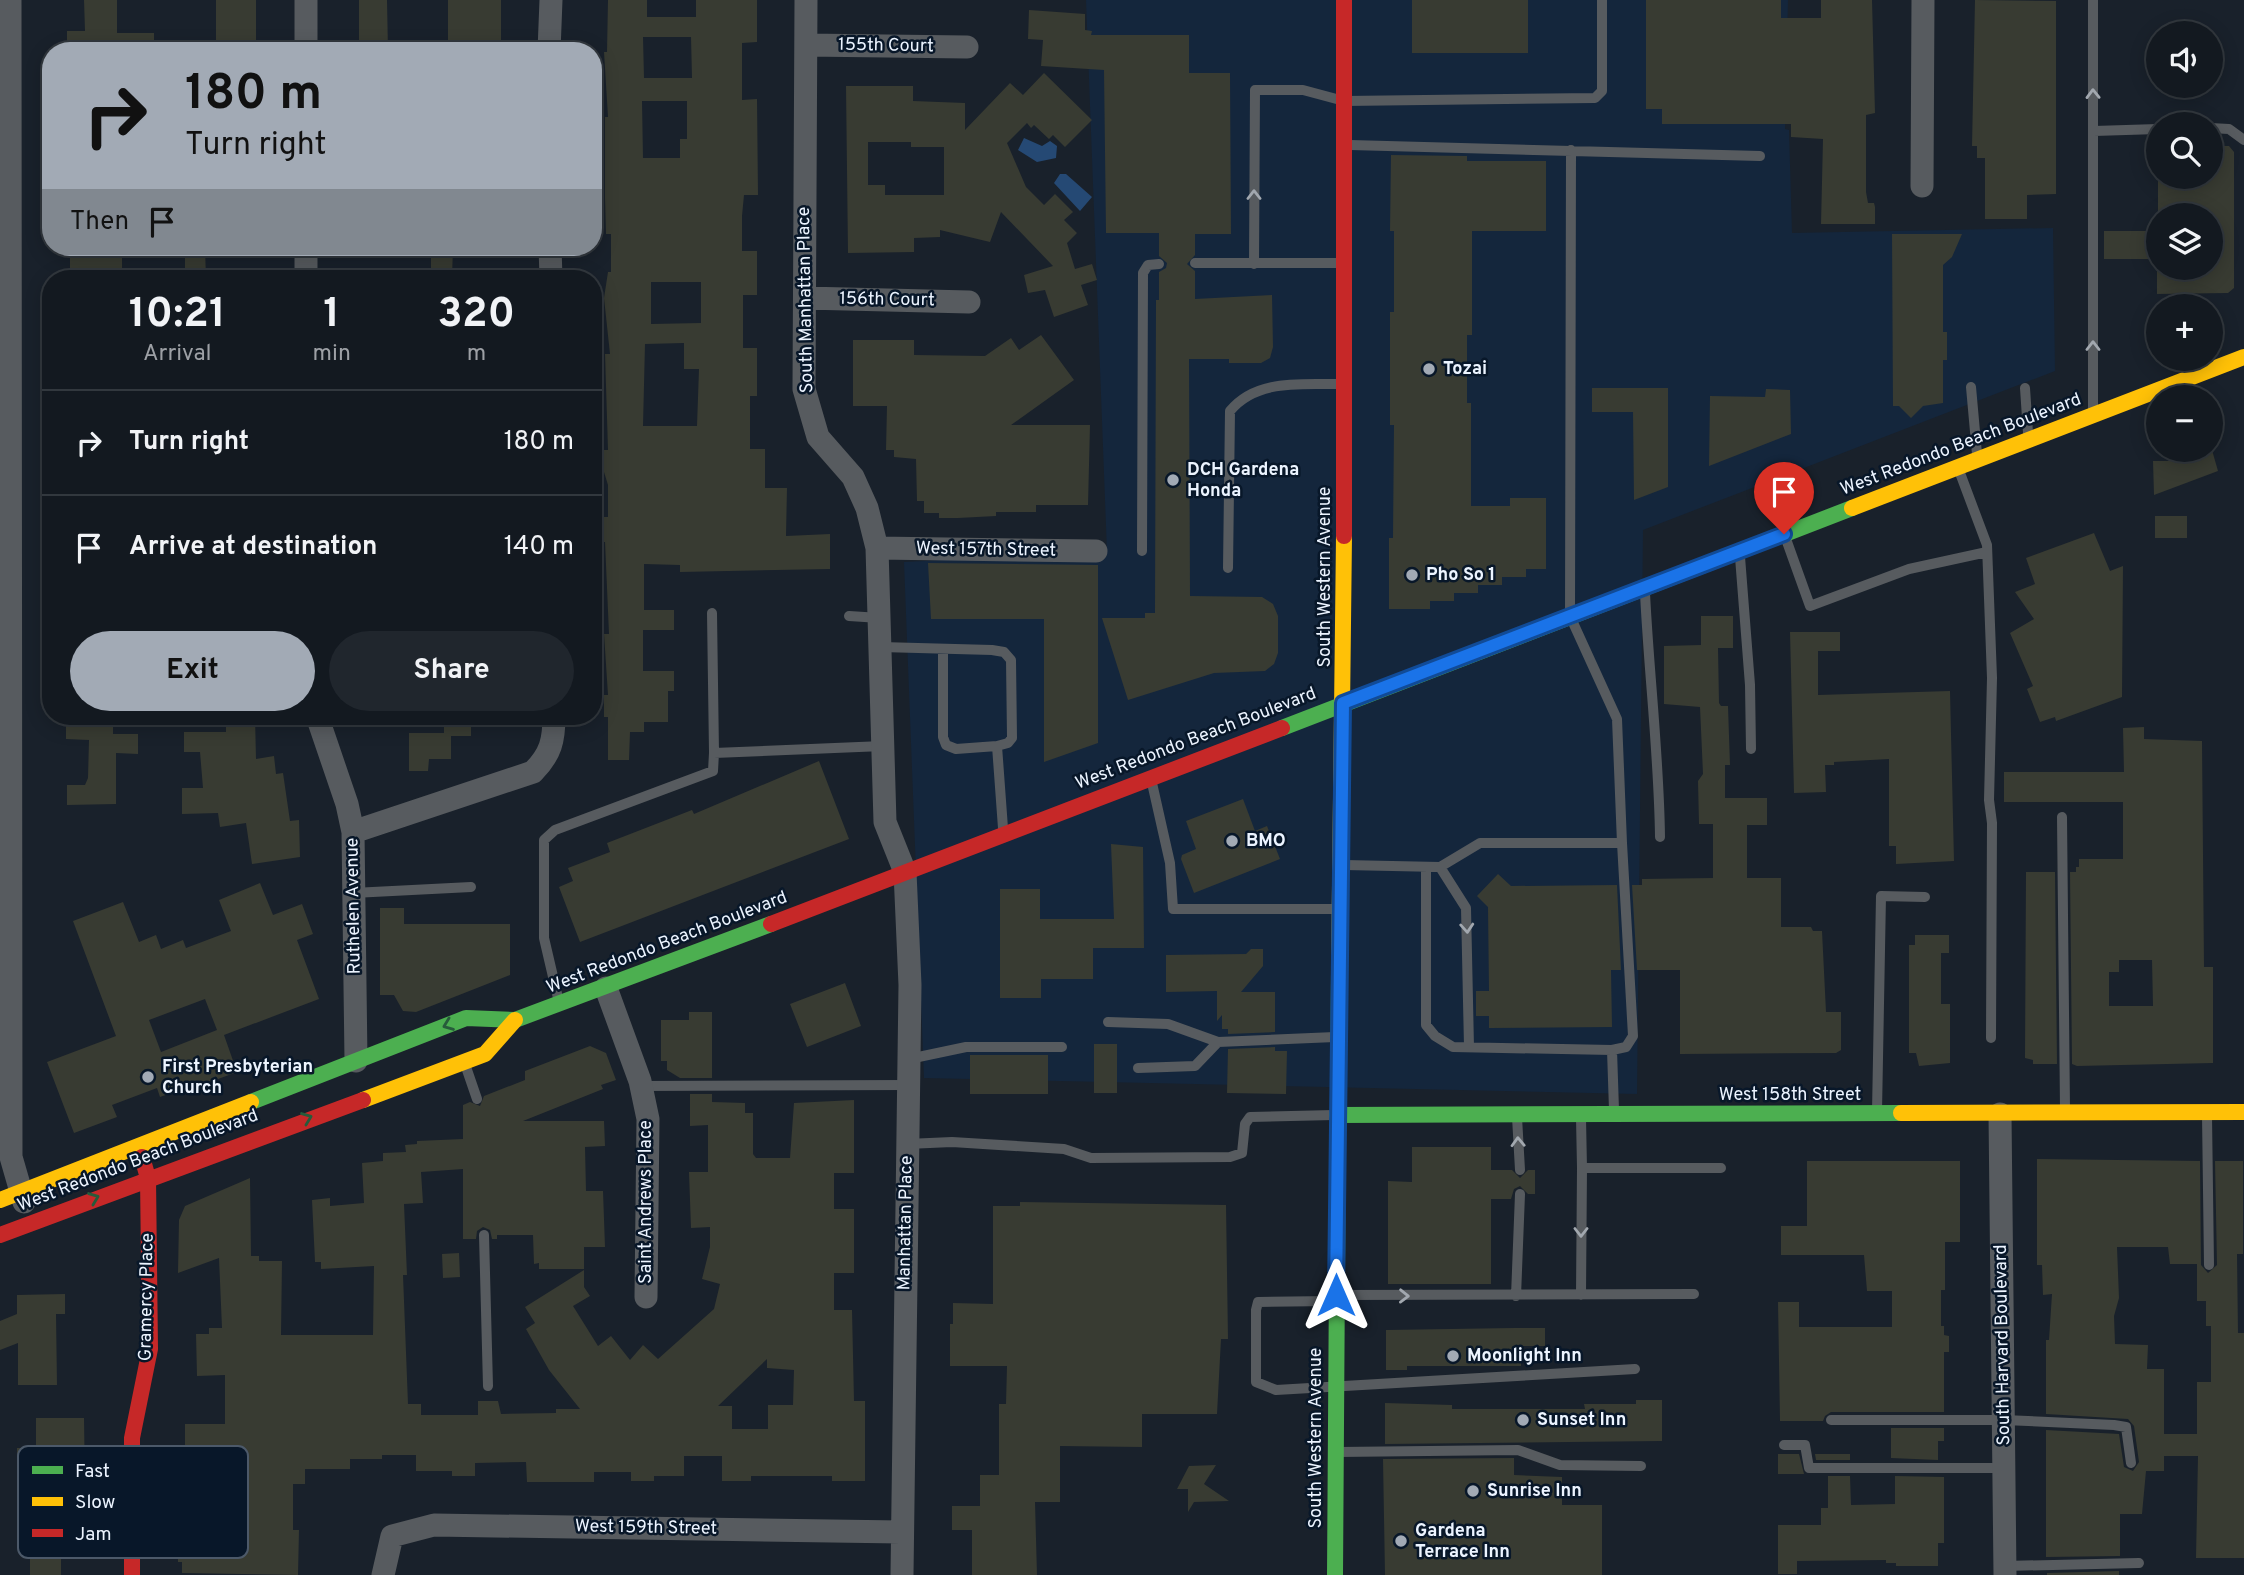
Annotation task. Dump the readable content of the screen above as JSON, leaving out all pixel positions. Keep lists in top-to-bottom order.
{
  "streets": {
    "main road": [
      "West Redondo Beach Boulevard",
      "South Western Avenue",
      "West 158th Street",
      "Gramercy Place"
    ],
    "street": [
      "155th Court",
      "South Manhattan Place",
      "156th Court",
      "West 157th Street",
      "Ruthelen Avenue",
      "Saint Andrews Place",
      "Manhattan Place",
      "South Harvard Boulevard",
      "West 159th Street"
    ]
  },
  "crossings": [
    ["155th Court", "South Manhattan Place"],
    ["South Manhattan Place", "156th Court"],
    ["South Manhattan Place", "West Redondo Beach Boulevard"],
    ["South Manhattan Place", "West 157th Street"],
    ["South Manhattan Place", "Manhattan Place"],
    ["West Redondo Beach Boulevard", "South Western Avenue"],
    ["West Redondo Beach Boulevard", "Ruthelen Avenue"],
    ["West Redondo Beach Boulevard", "Saint Andrews Place"],
    ["West Redondo Beach Boulevard", "Manhattan Place"],
    ["West Redondo Beach Boulevard", "Gramercy Place"],
    ["South Western Avenue", "West 158th Street"],
    ["West 158th Street", "South Harvard Boulevard"],
    ["Manhattan Place", "West 159th Street"]
  ],
  "places": [
    "Tozai",
    "DCH Gardena Honda",
    "Pho So 1",
    "BMO",
    "First Presbyterian Church",
    "Moonlight Inn",
    "Sunset Inn",
    "Sunrise Inn",
    "Gardena Terrace Inn"
  ],
  "legend": ["Fast", "Slow", "Jam"],
  "page": {
    "map_buttons": ["+", "−"],
    "turn": ["180 m", "Turn right"],
    "then": "Then",
    "eta": [
      "10:21",
      "Arrival",
      "1",
      "min",
      "320",
      "m"
    ],
    "list": [
      {
        "name": "Turn right",
        "value": "180 m"
      },
      {
        "name": "Arrive at destination",
        "value": "140 m"
      }
    ],
    "buttons": ["Exit", "Share"]
  }
}
